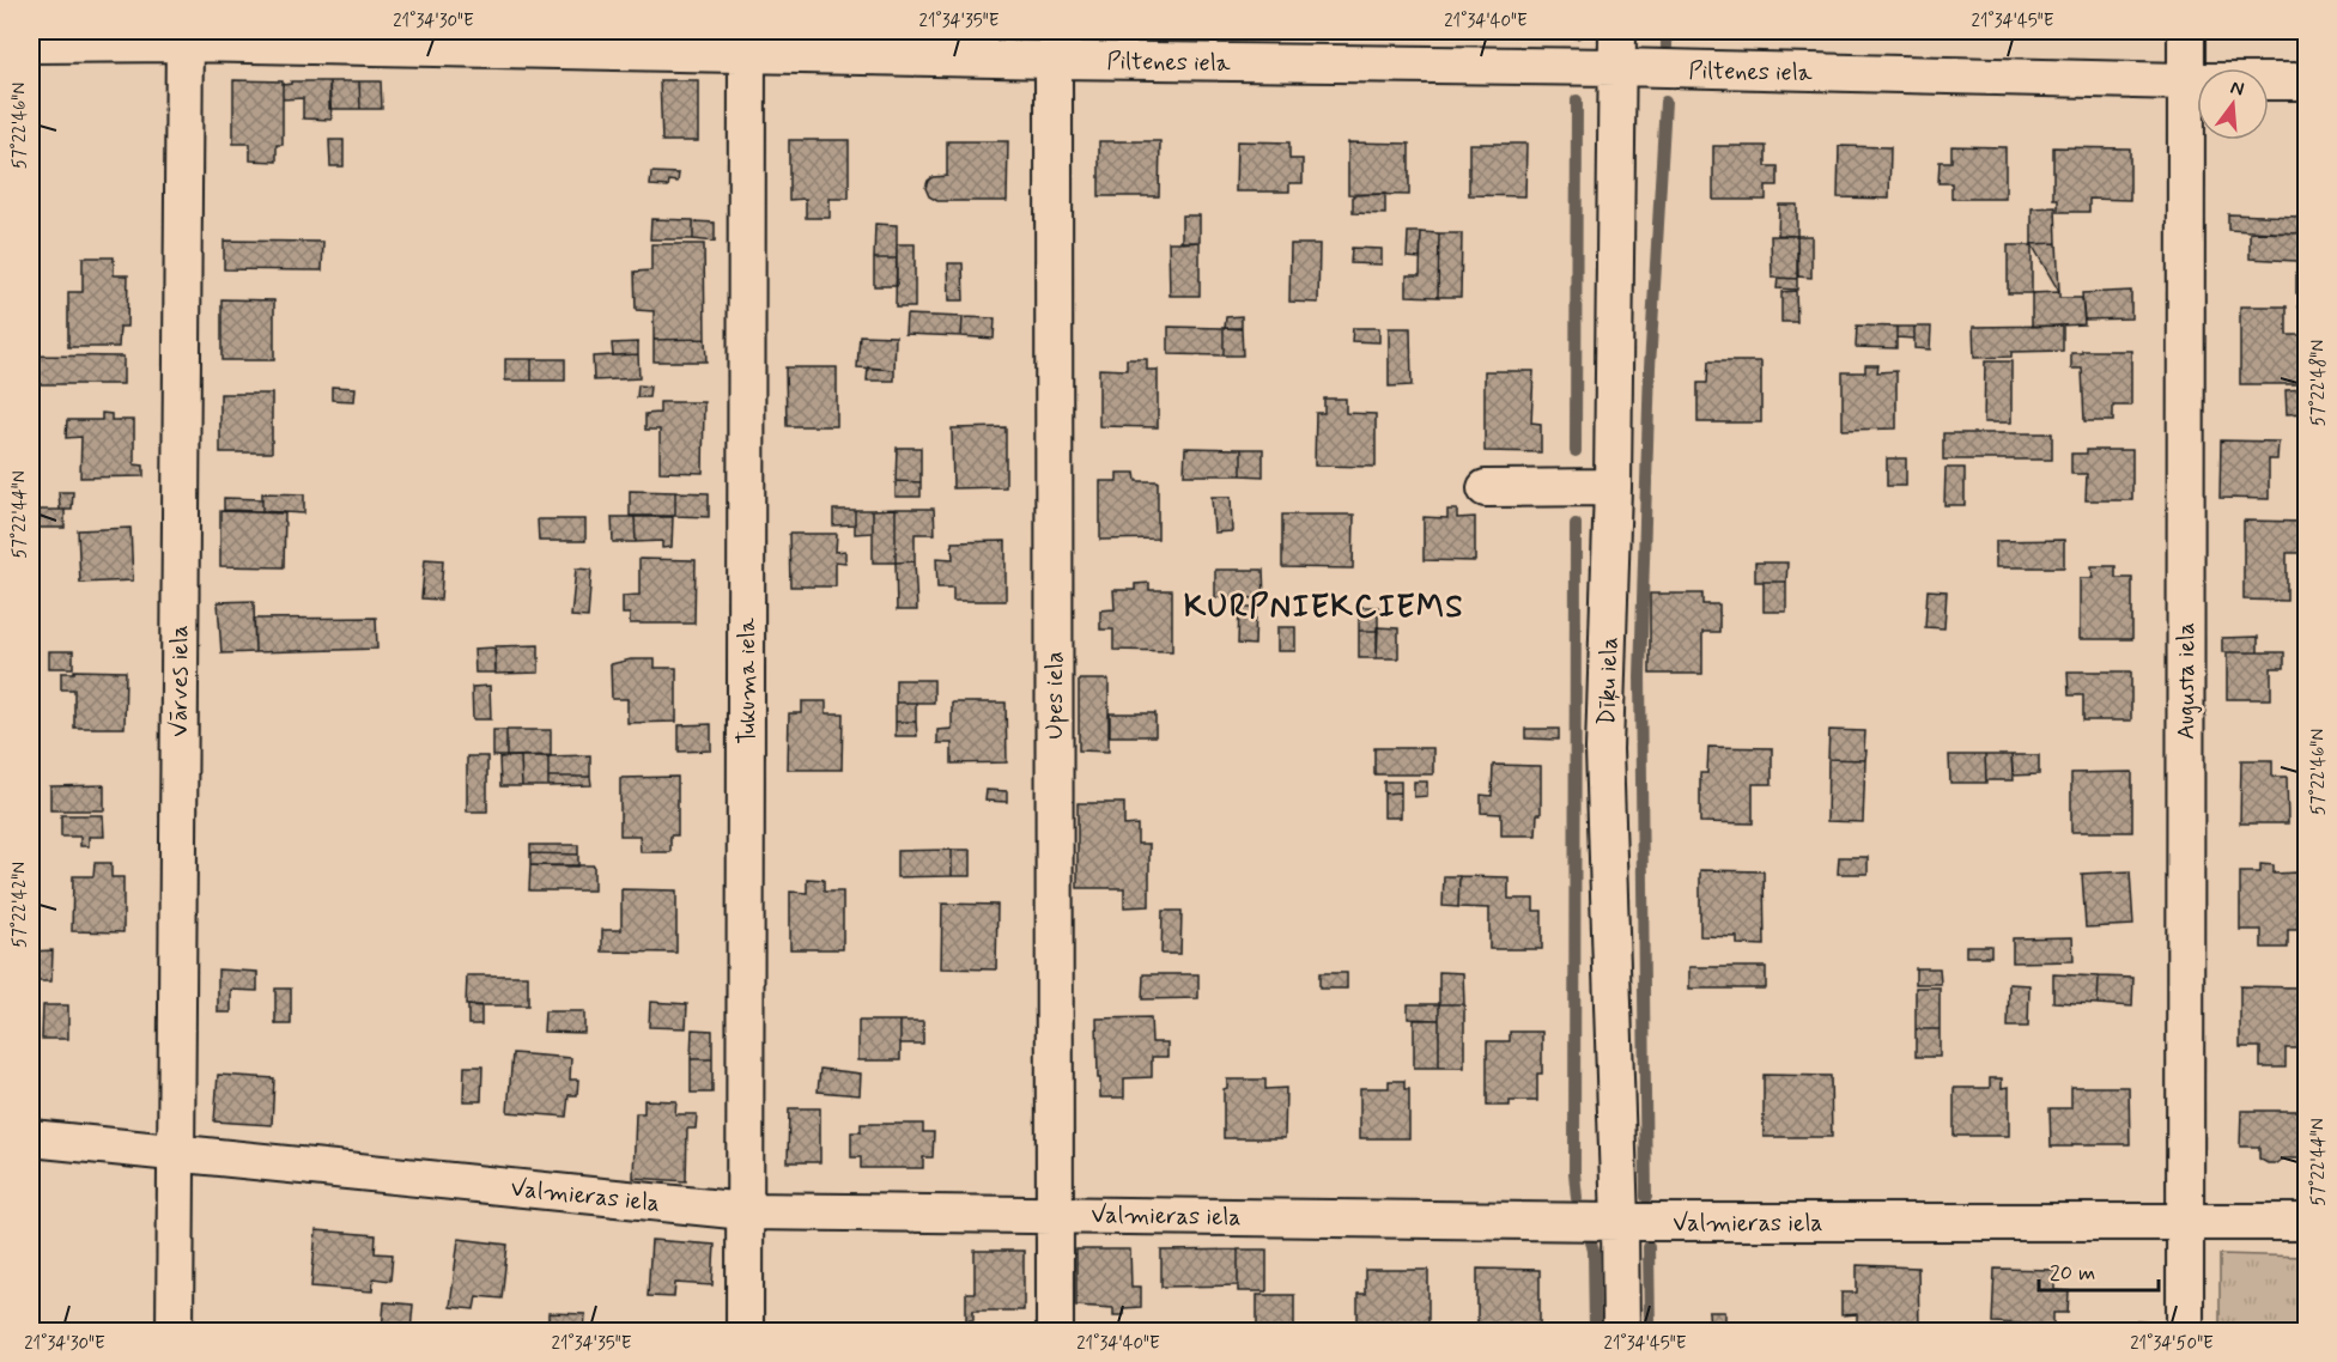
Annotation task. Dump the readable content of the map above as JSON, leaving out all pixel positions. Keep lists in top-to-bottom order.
{
  "streets": {
    "street": [
      "Piltenes iela",
      "Vārves iela",
      "Tukuma iela",
      "Dīķu iela",
      "Augusta iela",
      "Upes iela",
      "Valmieras iela"
    ]
  },
  "crossings": [
    ["Piltenes iela", "Vārves iela"],
    ["Piltenes iela", "Tukuma iela"],
    ["Piltenes iela", "Dīķu iela"],
    ["Piltenes iela", "Augusta iela"],
    ["Piltenes iela", "Upes iela"],
    ["Vārves iela", "Valmieras iela"],
    ["Tukuma iela", "Valmieras iela"],
    ["Dīķu iela", "Valmieras iela"],
    ["Augusta iela", "Valmieras iela"],
    ["Upes iela", "Valmieras iela"]
  ],
  "districts": ["KURPNIEKCIEMS"],
  "scale_bar": "20 m",
  "north": "top",
  "coordinates": [
    "21°34'30\"E",
    "21°34'35\"E",
    "21°34'40\"E",
    "21°34'45\"E",
    "57°22'46\"N",
    "57°22'48\"N",
    "57°22'44\"N",
    "57°22'42\"N",
    "21°34'50\"E"
  ]
}
